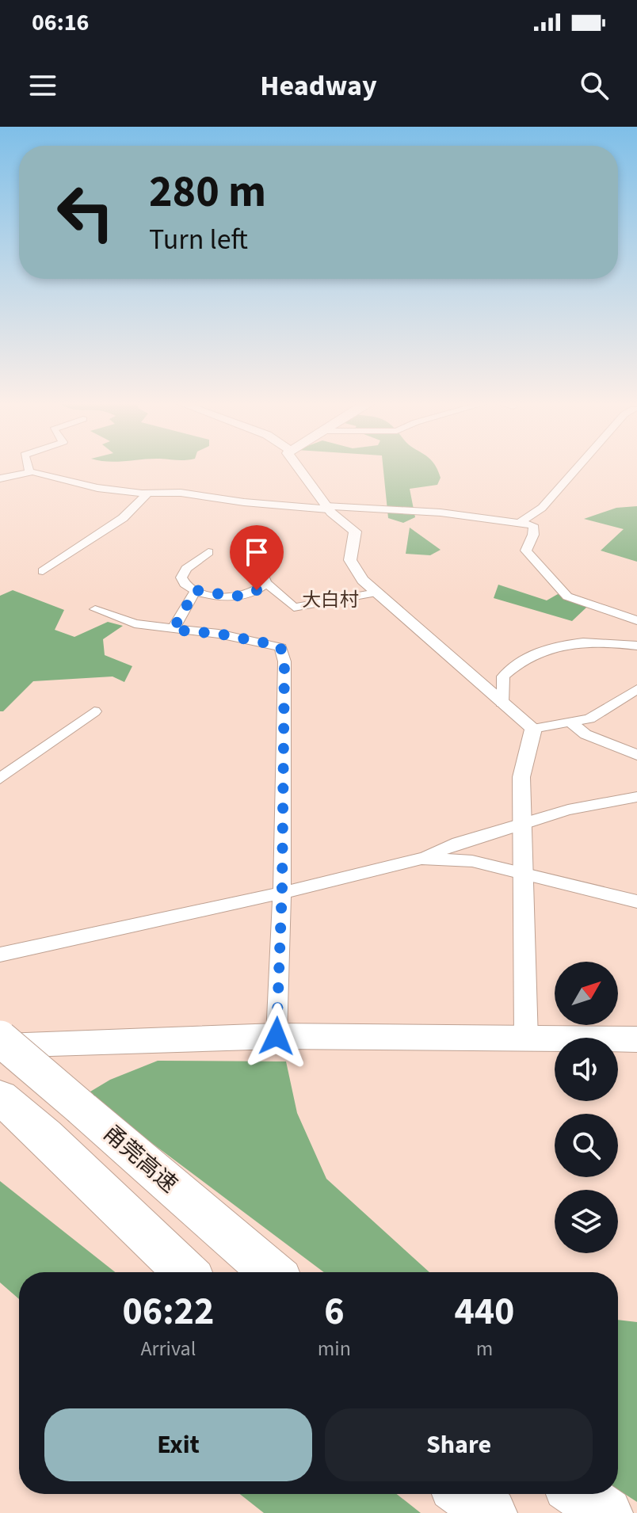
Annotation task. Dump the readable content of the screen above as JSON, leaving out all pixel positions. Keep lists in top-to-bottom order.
{
  "streets": {
    "highway": ["甬莞高速"]
  },
  "districts": ["大白村"],
  "north": "top right",
  "page": {
    "status": "06:16",
    "header": "Headway",
    "turn": ["280 m", "Turn left"],
    "eta": [
      "06:22",
      "Arrival",
      "6",
      "min",
      "440",
      "m"
    ],
    "buttons": ["Exit", "Share"]
  }
}
